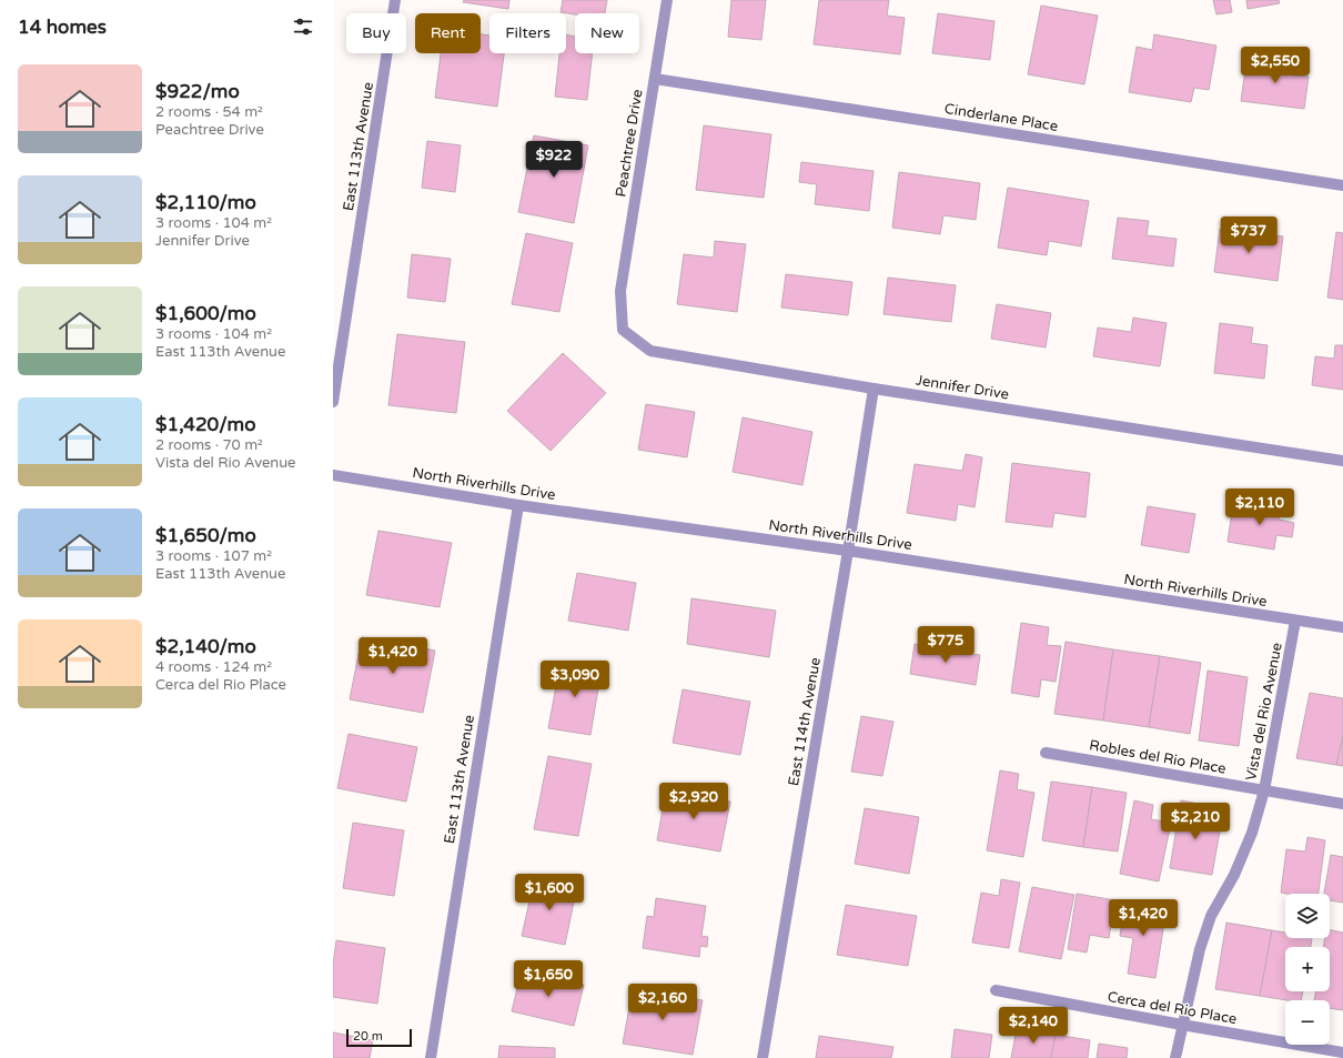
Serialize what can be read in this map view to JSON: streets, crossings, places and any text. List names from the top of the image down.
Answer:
{
  "streets": {
    "street": [
      "Cinderlane Place",
      "Peachtree Drive",
      "East 113th Avenue",
      "Jennifer Drive",
      "North Riverhills Drive",
      "Vista del Rio Avenue",
      "East 114th Avenue",
      "Robles del Rio Place",
      "Cerca del Rio Place"
    ]
  },
  "crossings": [
    ["Cinderlane Place", "Peachtree Drive"],
    ["Peachtree Drive", "Jennifer Drive"],
    ["East 113th Avenue", "North Riverhills Drive"],
    ["Jennifer Drive", "East 114th Avenue"],
    ["North Riverhills Drive", "Vista del Rio Avenue"],
    ["North Riverhills Drive", "East 114th Avenue"],
    ["Vista del Rio Avenue", "Robles del Rio Place"],
    ["Vista del Rio Avenue", "Cerca del Rio Place"]
  ],
  "scale_bar": "20 m",
  "page": {
    "heading": "14 homes",
    "chip": [
      "Buy",
      "Rent",
      "Filters",
      "New"
    ],
    "price": [
      "$2,550",
      "$922",
      "$737",
      "$2,110",
      "$775",
      "$1,420",
      "$3,090",
      "$2,920",
      "$2,210",
      "$1,600",
      "$1,420",
      "$1,650",
      "$2,160",
      "$2,140"
    ],
    "list": [
      {
        "name": "$922/mo",
        "note": "2 rooms · 54 m² · Peachtree Drive"
      },
      {
        "name": "$2,110/mo",
        "note": "3 rooms · 104 m² · Jennifer Drive"
      },
      {
        "name": "$1,600/mo",
        "note": "3 rooms · 104 m² · East 113th Avenue"
      },
      {
        "name": "$1,420/mo",
        "note": "2 rooms · 70 m² · Vista del Rio Avenue"
      },
      {
        "name": "$1,650/mo",
        "note": "3 rooms · 107 m² · East 113th Avenue"
      },
      {
        "name": "$2,140/mo",
        "note": "4 rooms · 124 m² · Cerca del Rio Place"
      }
    ],
    "map_buttons": ["+", "−"],
    "scale": "20 m"
  }
}
